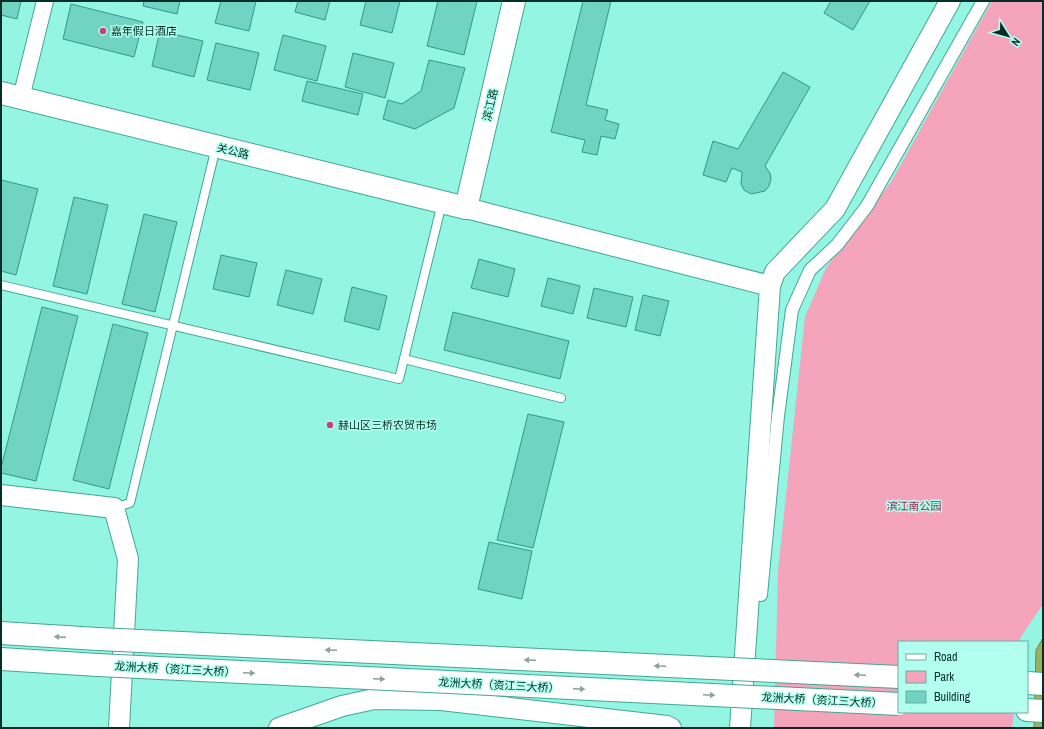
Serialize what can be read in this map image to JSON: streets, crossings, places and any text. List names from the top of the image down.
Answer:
{
  "streets": {
    "main road": ["滨江路", "关公路", "龙洲大桥（资江三大桥）"]
  },
  "crossings": [
    ["滨江路", "关公路"]
  ],
  "parks": ["滨江南公园"],
  "places": ["嘉年假日酒店", "赫山区三桥农贸市场"],
  "legend": ["Road", "Park", "Building"],
  "north": "bottom right"
}
